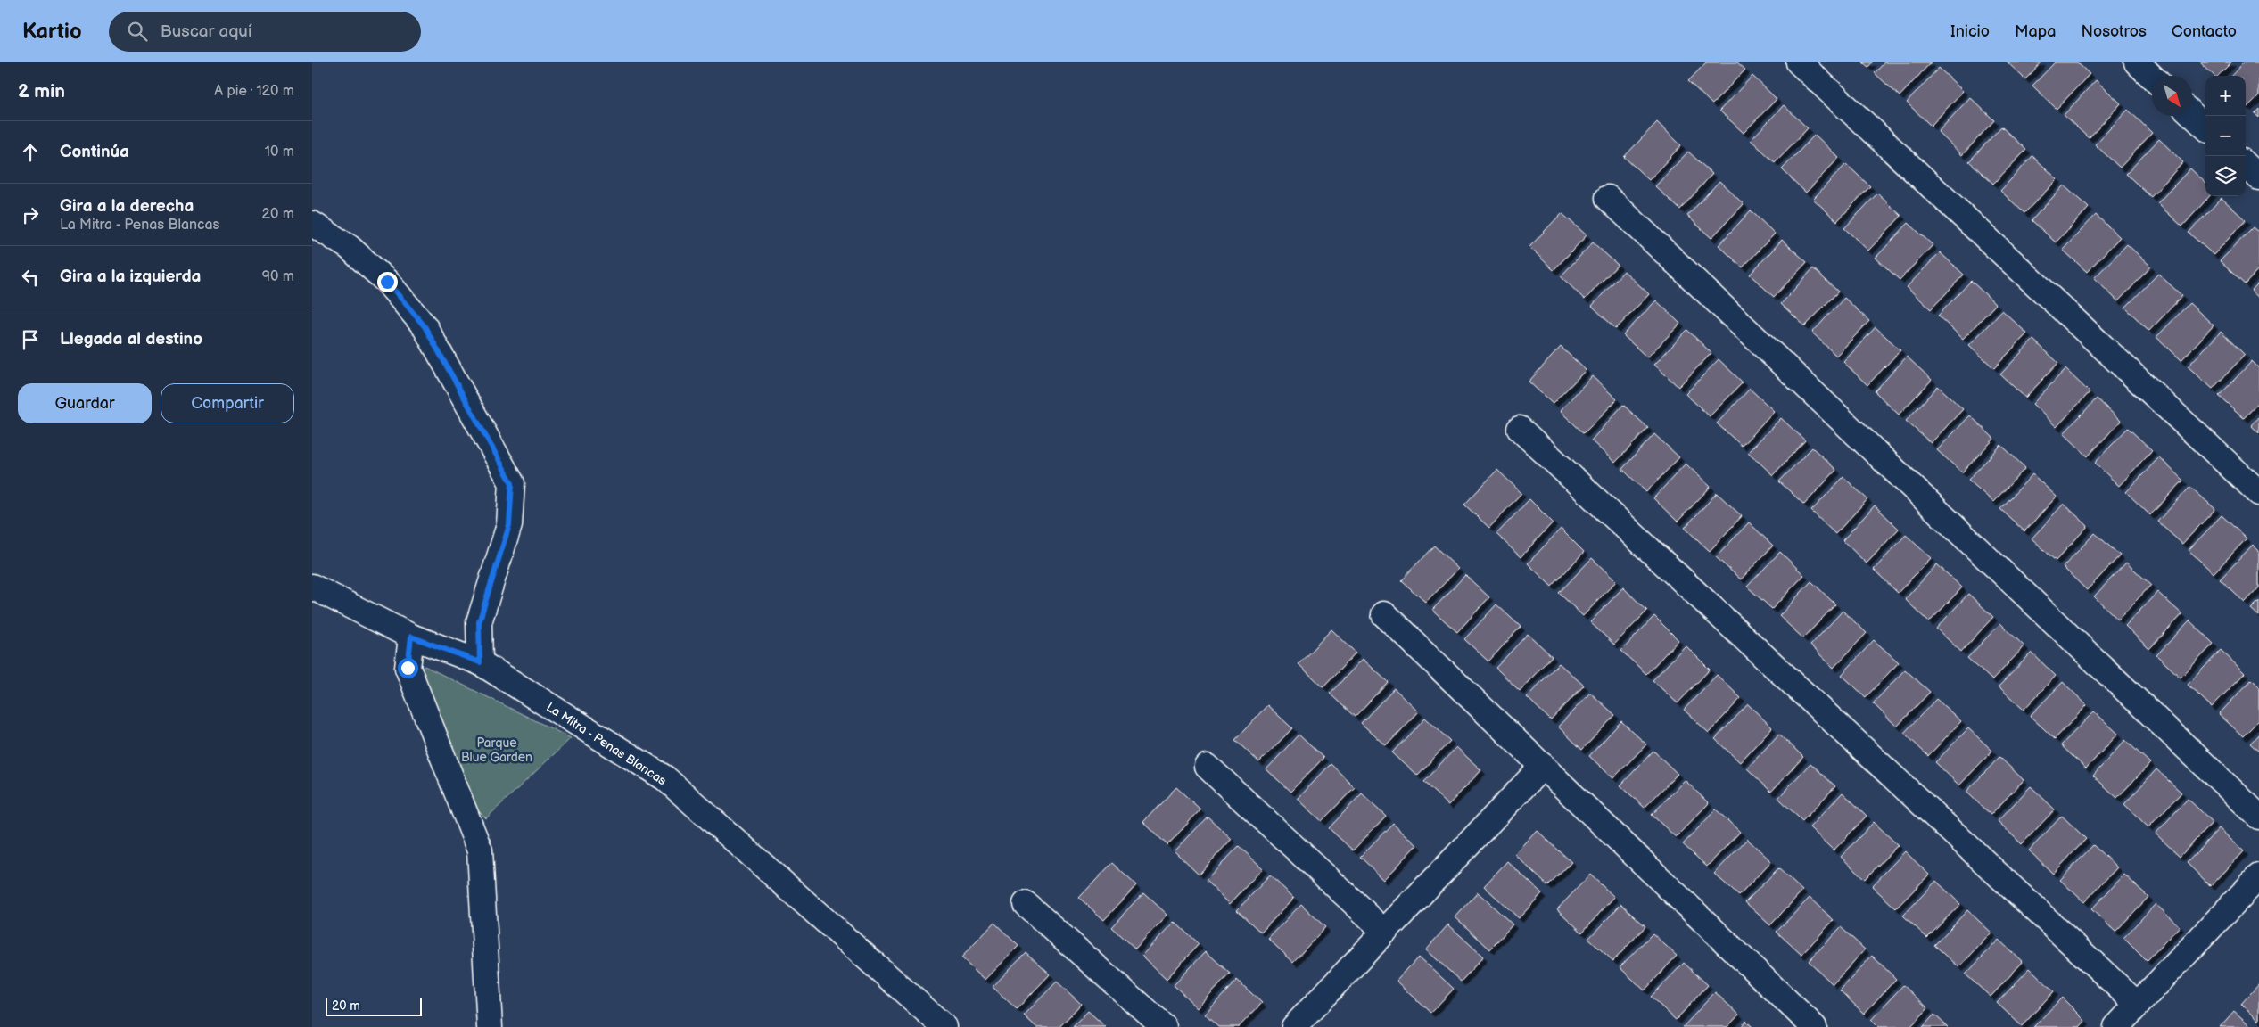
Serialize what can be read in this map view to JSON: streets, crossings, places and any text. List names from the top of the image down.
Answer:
{
  "streets": {
    "street": ["La Mitra - Penas Blancas"]
  },
  "parks": ["Parque Blue Garden"],
  "scale_bar": "20 m",
  "north": "bottom right",
  "page": {
    "header": "Kartio",
    "search": "Buscar aquí",
    "nav": [
      "Inicio",
      "Mapa",
      "Nosotros",
      "Contacto"
    ],
    "heading": ["2 min", "A pie · 120 m"],
    "map_buttons": ["+", "−"],
    "list": [
      ["Continúa", "10 m"],
      ["Gira a la derecha", "La Mitra - Penas Blancas", "20 m"],
      ["Gira a la izquierda", "90 m"],
      "Llegada al destino"
    ],
    "buttons": ["Guardar", "Compartir"],
    "scale": "20 m"
  }
}
